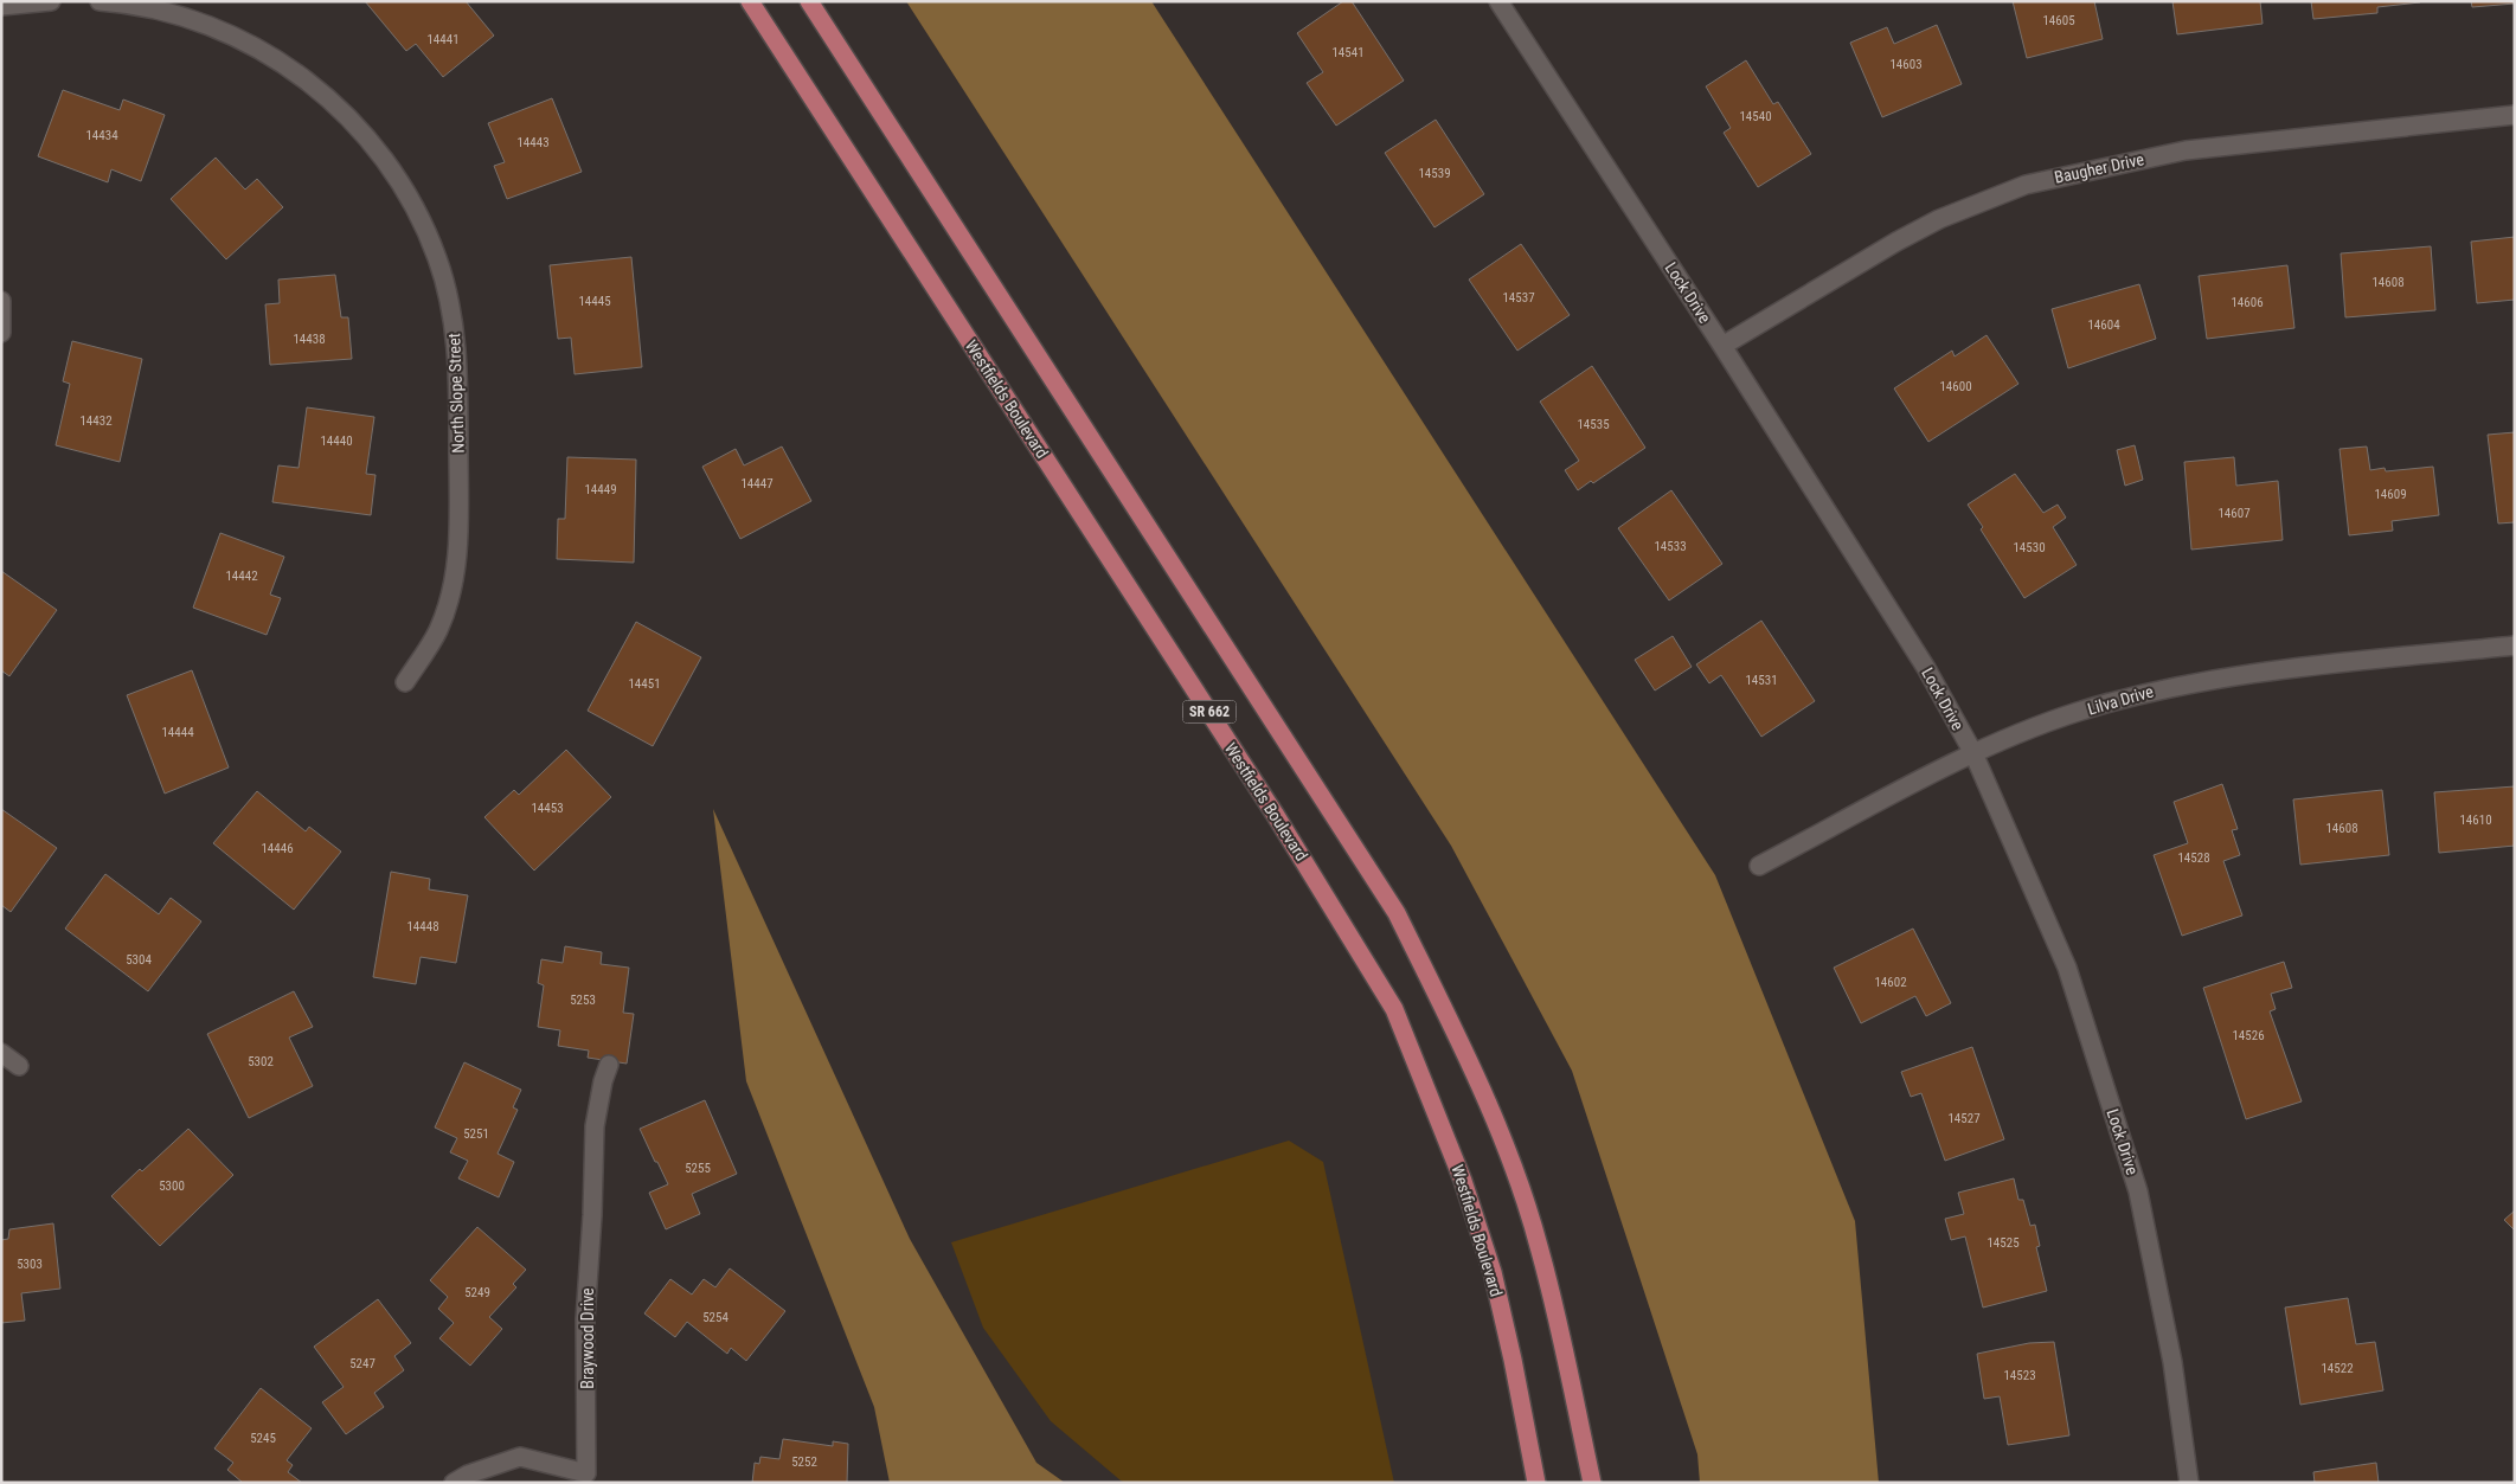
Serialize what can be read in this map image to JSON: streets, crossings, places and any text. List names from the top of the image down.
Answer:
{
  "streets": {
    "main road": ["Westfields Boulevard", "SR 662"],
    "street": [
      "Baugher Drive",
      "Lock Drive",
      "North Slope Street",
      "Lilva Drive",
      "Braywood Drive"
    ]
  },
  "crossings": [
    ["Baugher Drive", "Lock Drive"],
    ["Lock Drive", "Lilva Drive"]
  ],
  "house_numbers": [
    "14605",
    "14441",
    "14541",
    "14603",
    "14540",
    "14434",
    "14443",
    "14539",
    "14608",
    "14537",
    "14445",
    "14606",
    "14604",
    "14438",
    "14600",
    "14432",
    "14535",
    "14440",
    "14447",
    "14449",
    "14609",
    "14607",
    "14533",
    "14530",
    "14442",
    "14531",
    "14451",
    "14444",
    "14453",
    "14610",
    "14608",
    "14446",
    "14528",
    "14448",
    "5304",
    "14602",
    "5253",
    "14526",
    "5302",
    "14527",
    "5251",
    "5255",
    "5300",
    "14525",
    "5303",
    "5249",
    "5254",
    "5247",
    "14522",
    "14523",
    "5245",
    "5252"
  ]
}
